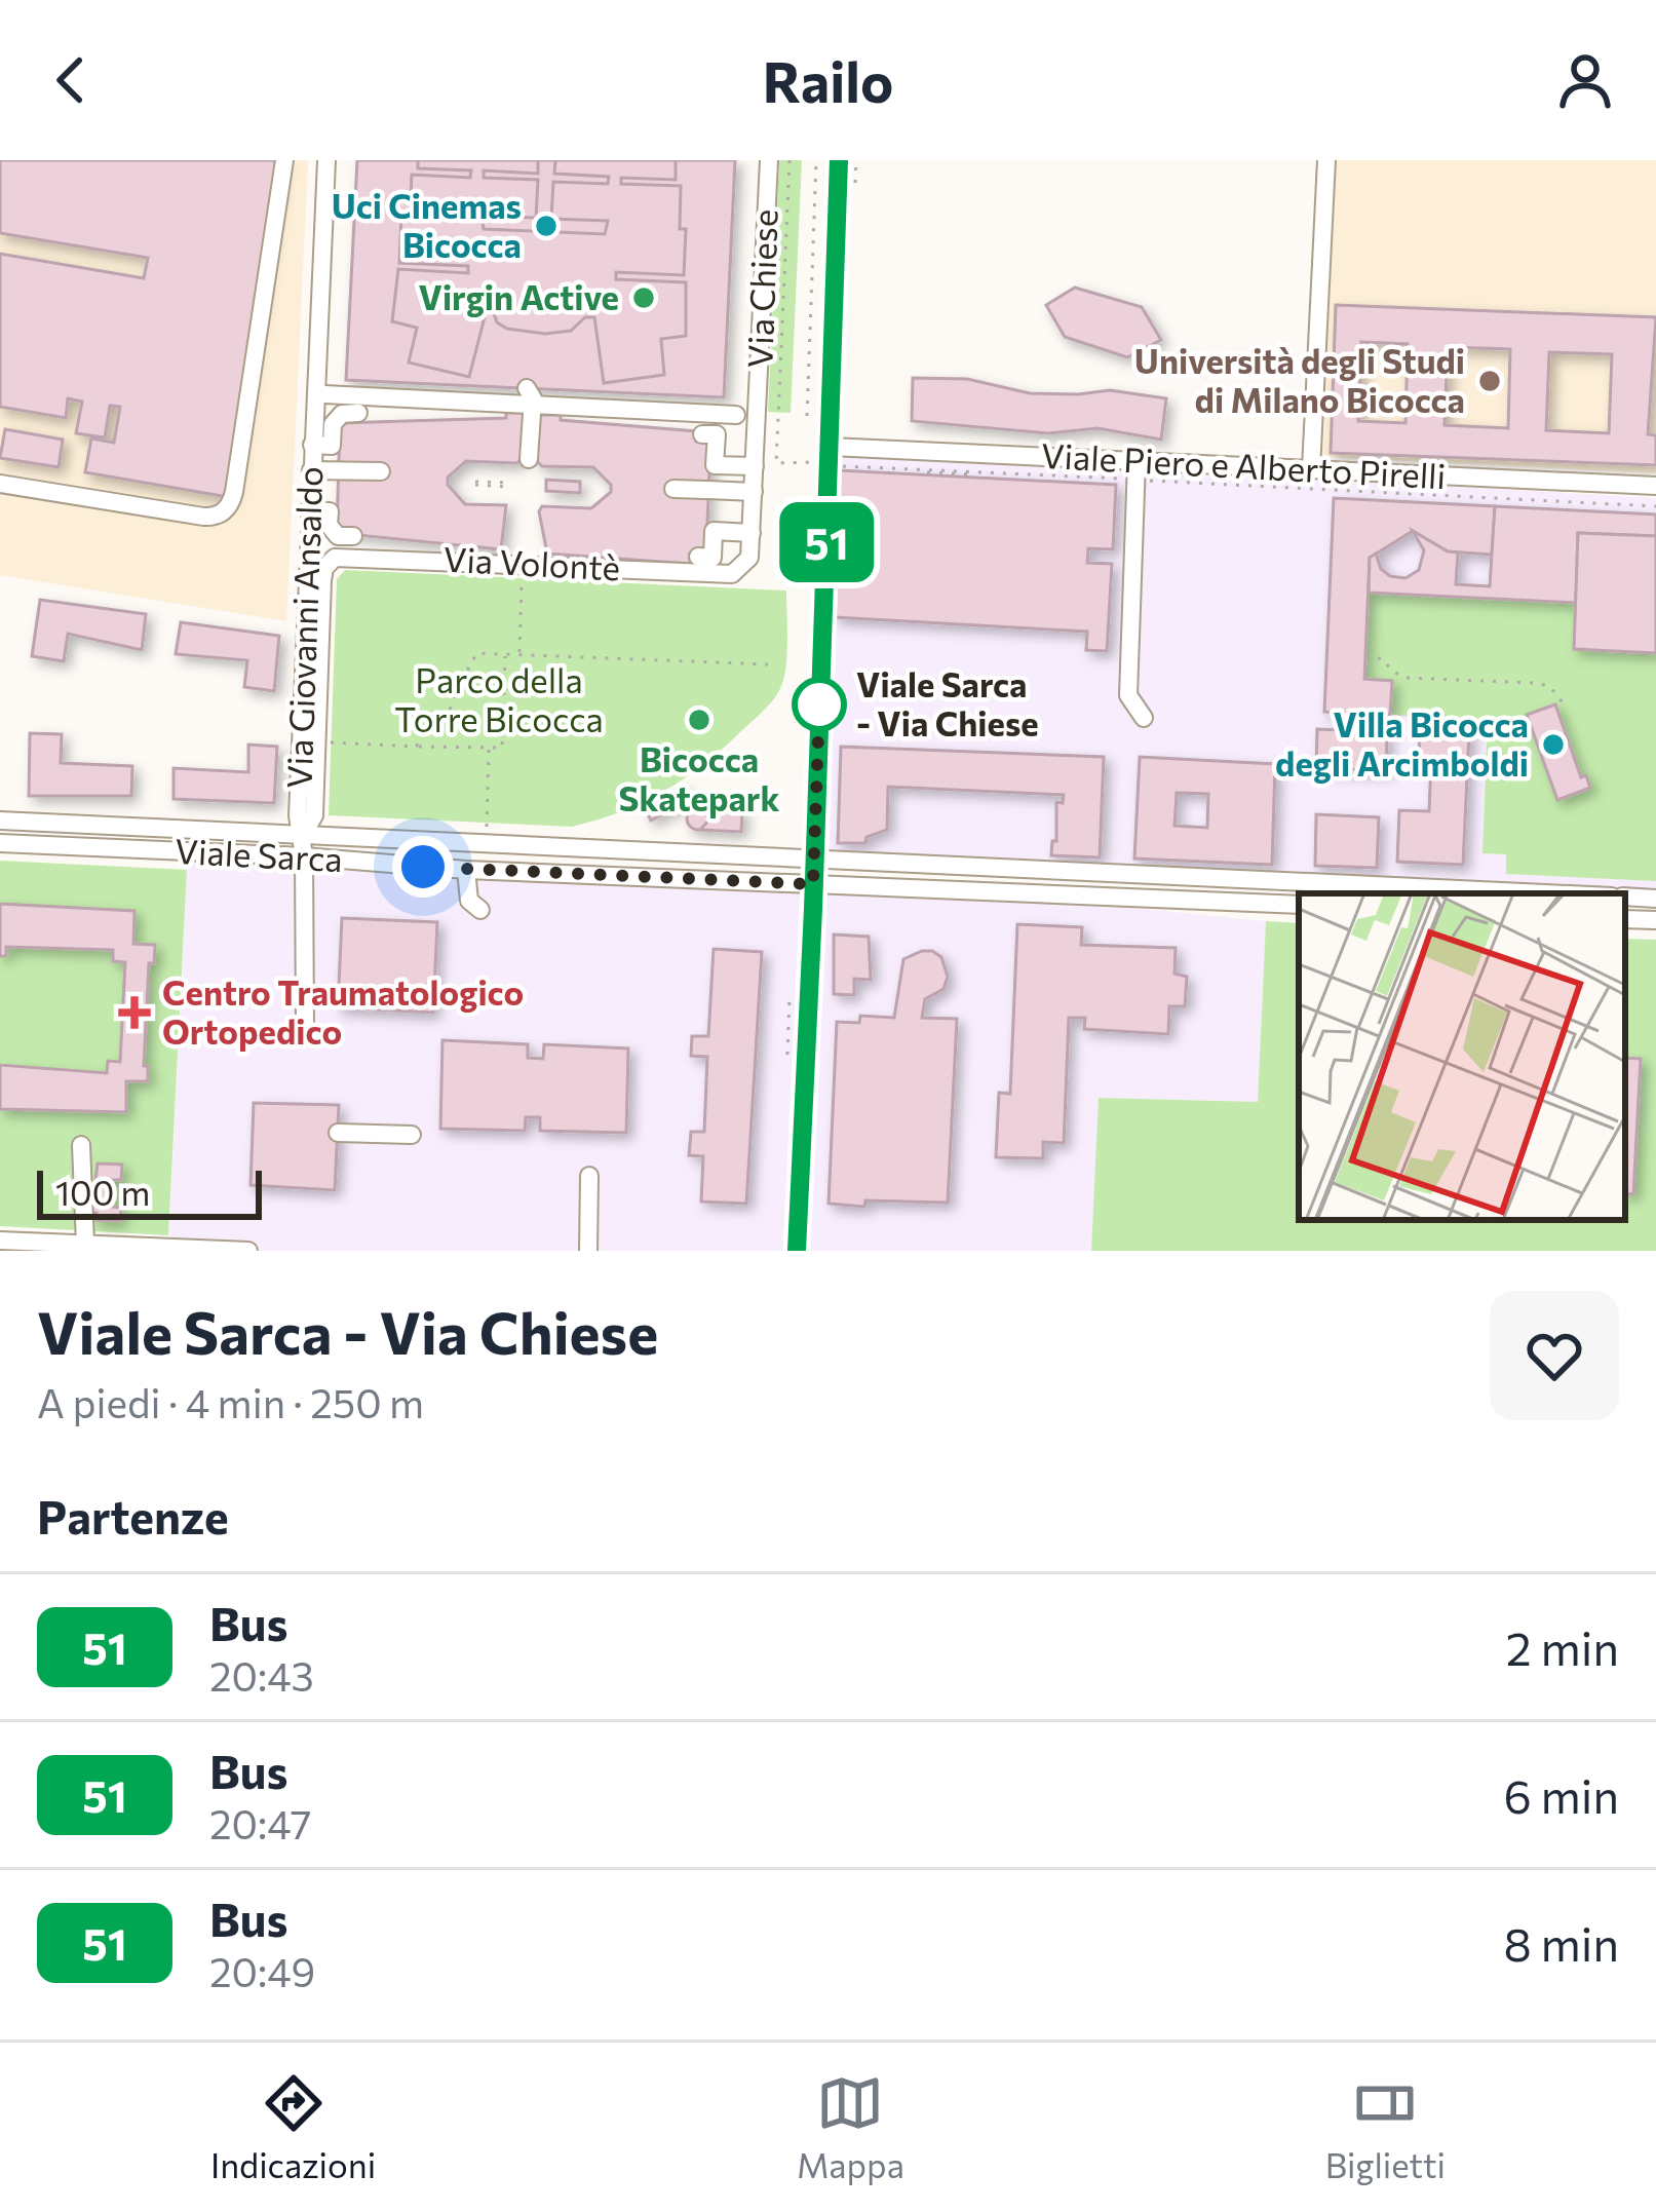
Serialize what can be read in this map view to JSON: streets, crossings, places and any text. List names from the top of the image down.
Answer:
{
  "streets": {
    "street": [
      "Via Chiese",
      "Viale Piero e Alberto Pirelli",
      "Via Volontè",
      "Via Giovanni Ansaldo",
      "Viale Sarca"
    ]
  },
  "crossings": [
    ["Via Chiese", "Viale Piero e Alberto Pirelli"],
    ["Via Chiese", "Via Volontè"],
    ["Via Chiese", "Viale Sarca"],
    ["Via Volontè", "Via Giovanni Ansaldo"],
    ["Via Giovanni Ansaldo", "Viale Sarca"]
  ],
  "parks": ["Parco della Torre Bicocca"],
  "places": {
    "other": [
      "Uci Cinemas Bicocca",
      "Virgin Active",
      "Università degli Studi di Milano Bicocca",
      "Viale Sarca - Via Chiese",
      "Bicocca Skatepark",
      "Villa Bicocca degli Arcimboldi"
    ],
    "health": ["Centro Traumatologico Ortopedico"]
  },
  "lines": ["bus line 51"],
  "scale_bar": "100 m",
  "page": {
    "header": "Railo",
    "on_map": "51",
    "scale": "100 m",
    "heading": [
      ["Viale Sarca - Via Chiese", "A piedi · 4 min · 250 m"],
      "Partenze"
    ],
    "list": [
      {
        "mark": "51",
        "name": "Bus",
        "note": "20:43",
        "value": "2 min"
      },
      {
        "mark": "51",
        "name": "Bus",
        "note": "20:47",
        "value": "6 min"
      },
      {
        "mark": "51",
        "name": "Bus",
        "note": "20:49",
        "value": "8 min"
      }
    ],
    "tabs": ["Indicazioni", "Mappa", "Biglietti"]
  }
}
